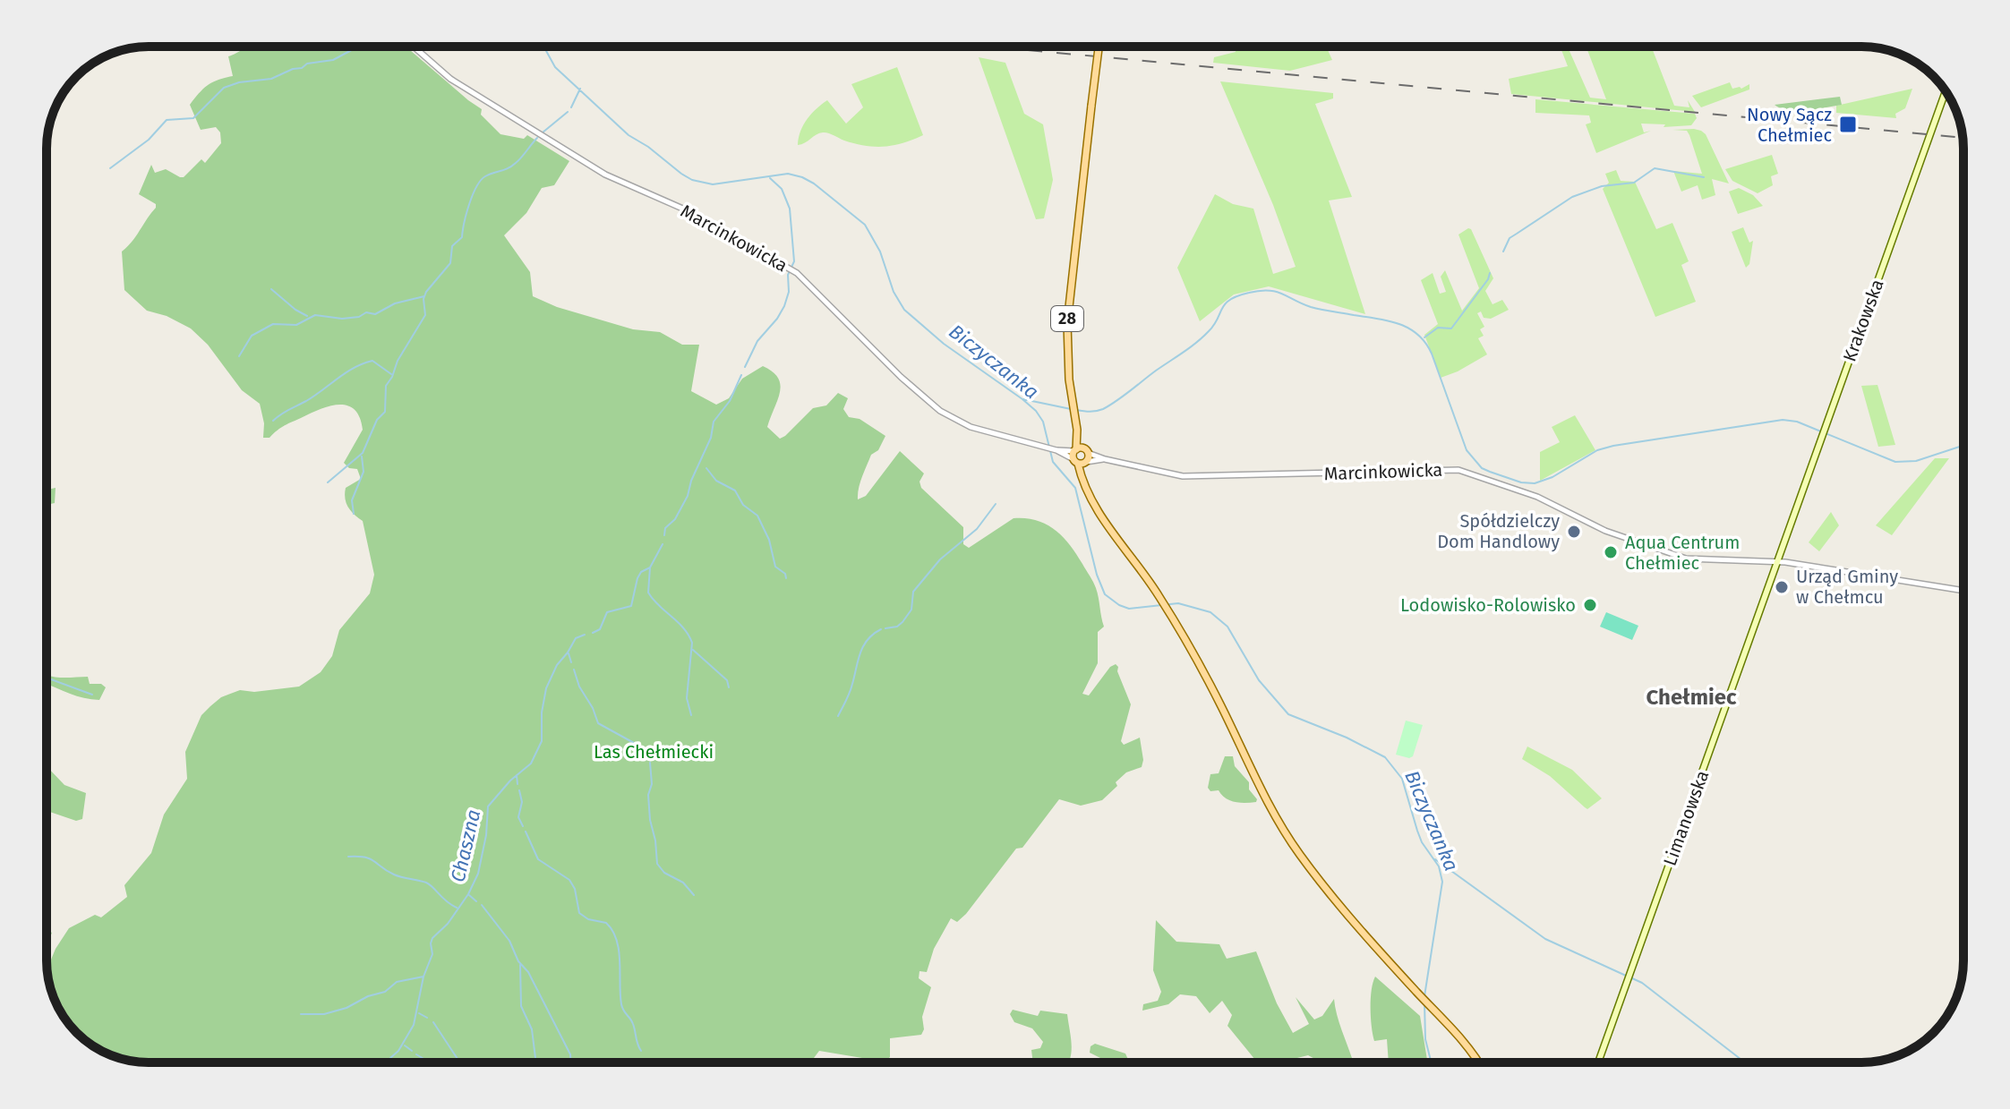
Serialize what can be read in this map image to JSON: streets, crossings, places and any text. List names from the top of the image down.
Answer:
{
  "streets": {
    "main road": ["28", "Krakowska", "Limanowska"],
    "street": ["Marcinkowicka"]
  },
  "crossings": [
    ["Marcinkowicka", "28"],
    ["Marcinkowicka", "Krakowska"],
    ["Marcinkowicka", "Limanowska"],
    ["Krakowska", "Limanowska"]
  ],
  "districts": ["Chełmiec"],
  "water": ["Biczyczanka", "Chaszna"],
  "parks": ["Las Chełmiecki"],
  "places": {
    "transit": ["Nowy Sącz Chełmiec"],
    "other": [
      "Spółdzielczy Dom Handlowy",
      "Aqua Centrum Chełmiec",
      "Urząd Gminy w Chełmcu",
      "Lodowisko-Rolowisko"
    ]
  }
}
